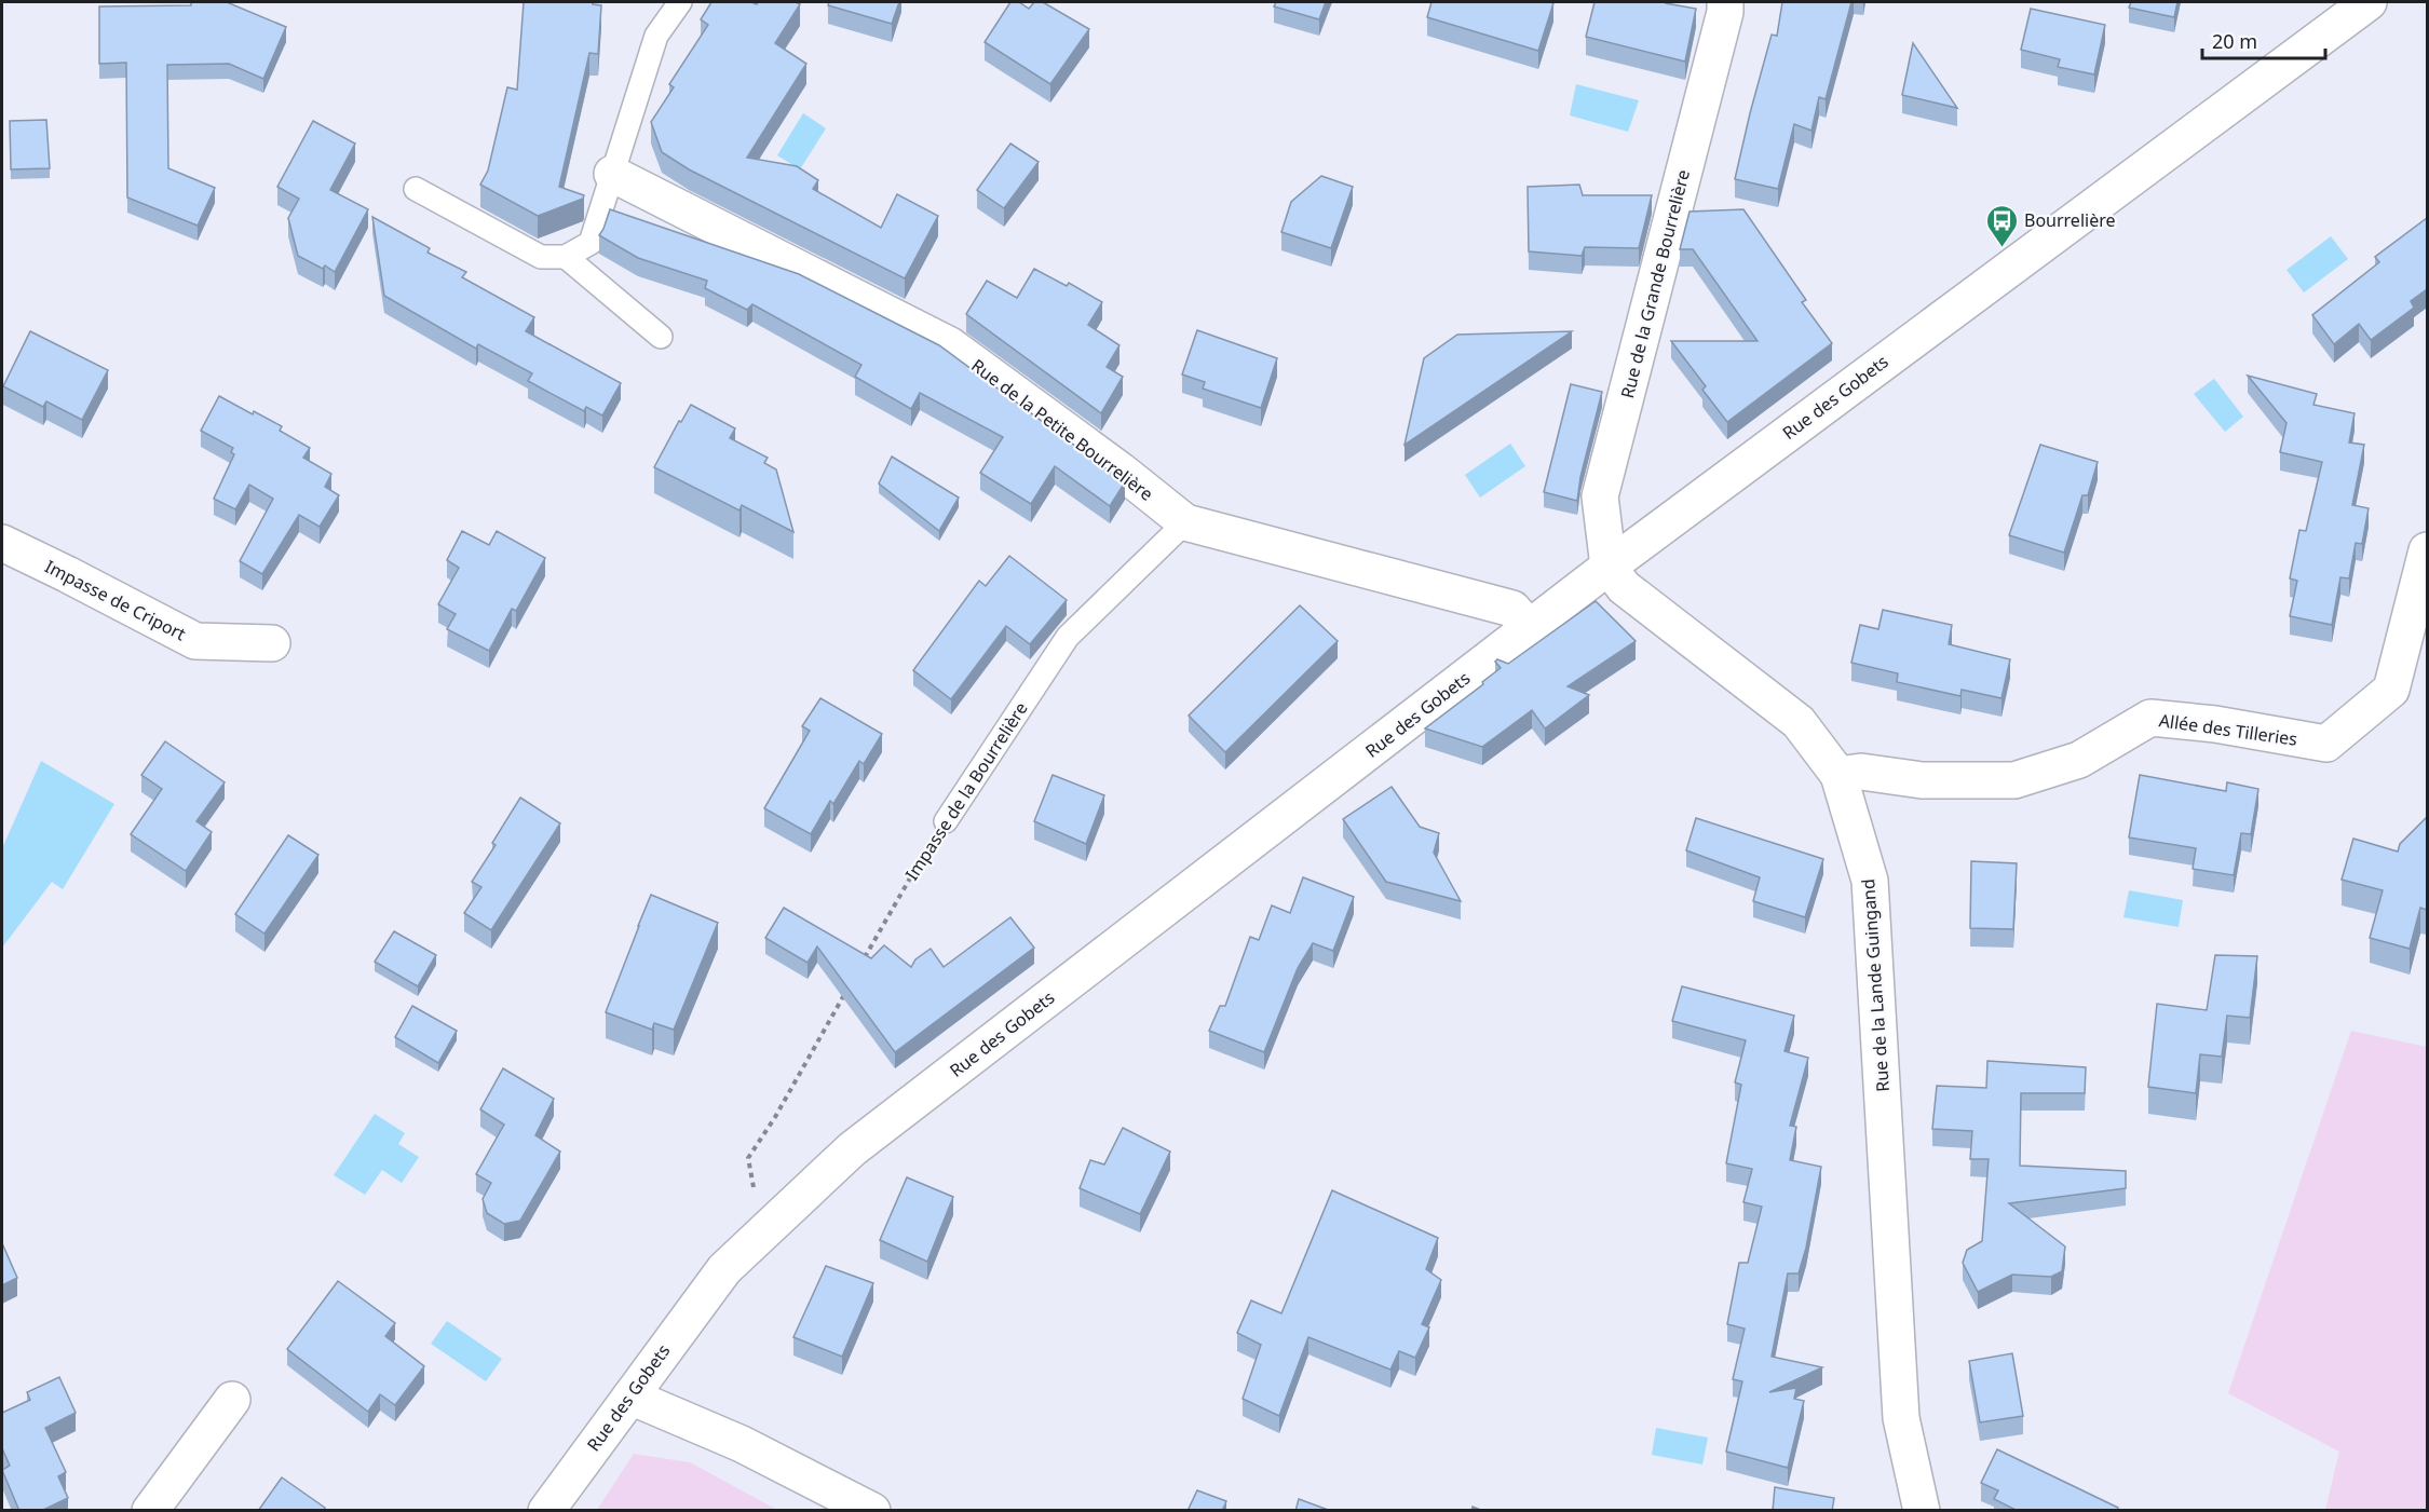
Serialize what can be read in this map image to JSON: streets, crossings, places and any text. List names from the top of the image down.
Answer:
{
  "streets": {
    "street": [
      "Rue de la Grande Bourrelière",
      "Rue des Gobets",
      "Rue de la Petite Bourrelière",
      "Impasse de Criport",
      "Allée des Tilleries",
      "Rue de la Lande Guingand"
    ],
    "lane": ["Impasse de la Bourrelière"]
  },
  "crossings": [
    ["Rue de la Grande Bourrelière", "Rue des Gobets"],
    ["Rue de la Grande Bourrelière", "Rue de la Lande Guingand"],
    ["Rue des Gobets", "Rue de la Petite Bourrelière"],
    ["Rue des Gobets", "Rue de la Lande Guingand"],
    ["Rue de la Petite Bourrelière", "Impasse de la Bourrelière"],
    ["Allée des Tilleries", "Rue de la Lande Guingand"]
  ],
  "places": {
    "bus stop": ["Bourrelière"]
  },
  "scale_bar": "20 m"
}
